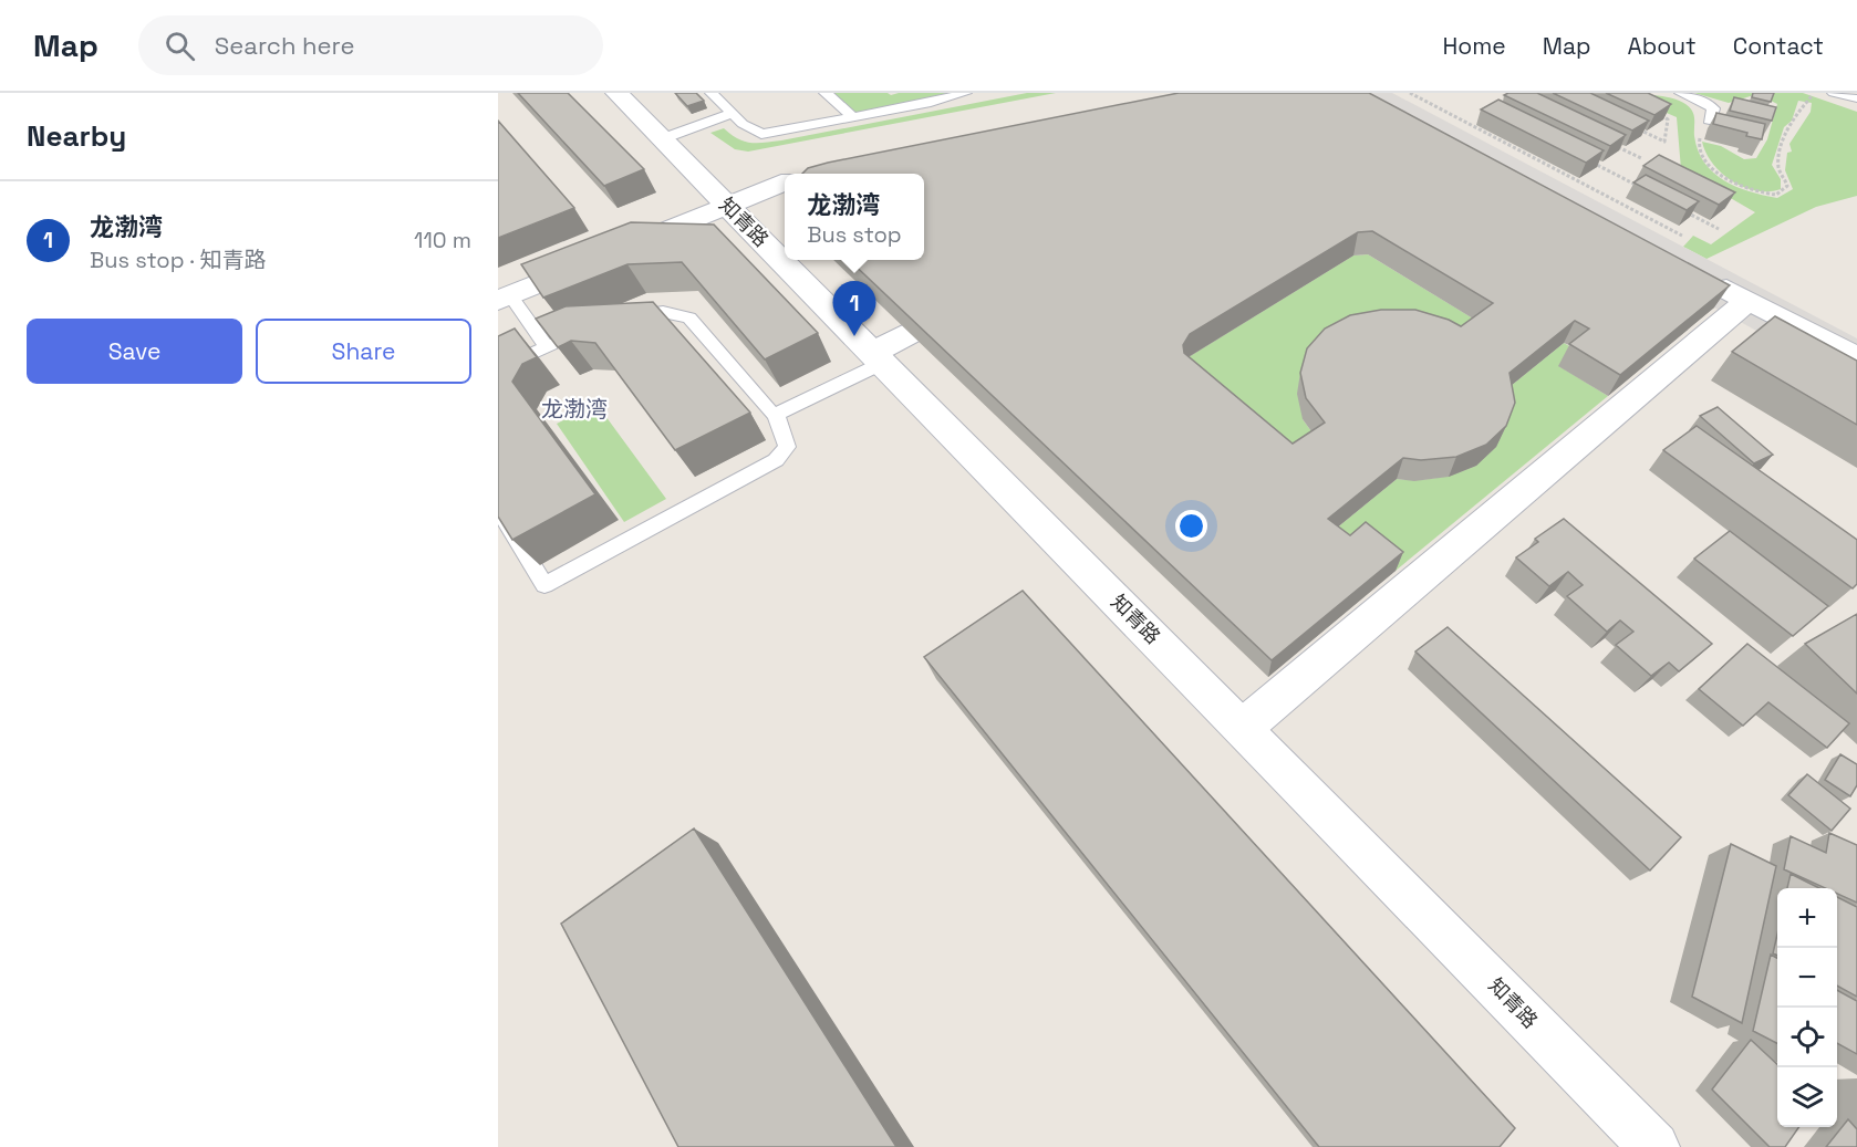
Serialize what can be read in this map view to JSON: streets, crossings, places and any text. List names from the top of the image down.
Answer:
{
  "streets": {
    "main road": ["知青路"]
  },
  "districts": ["龙渤湾"],
  "page": {
    "header": "Map",
    "search": "Search here",
    "nav": [
      "Home",
      "Map",
      "About",
      "Contact"
    ],
    "heading": "Nearby",
    "popup": ["龙渤湾", "Bus stop"],
    "list": [
      {
        "mark": "1",
        "name": "龙渤湾",
        "note": "Bus stop · 知青路",
        "value": "110 m"
      }
    ],
    "pins": "1",
    "buttons": ["Save", "Share"],
    "map_buttons": ["+", "−"]
  }
}
